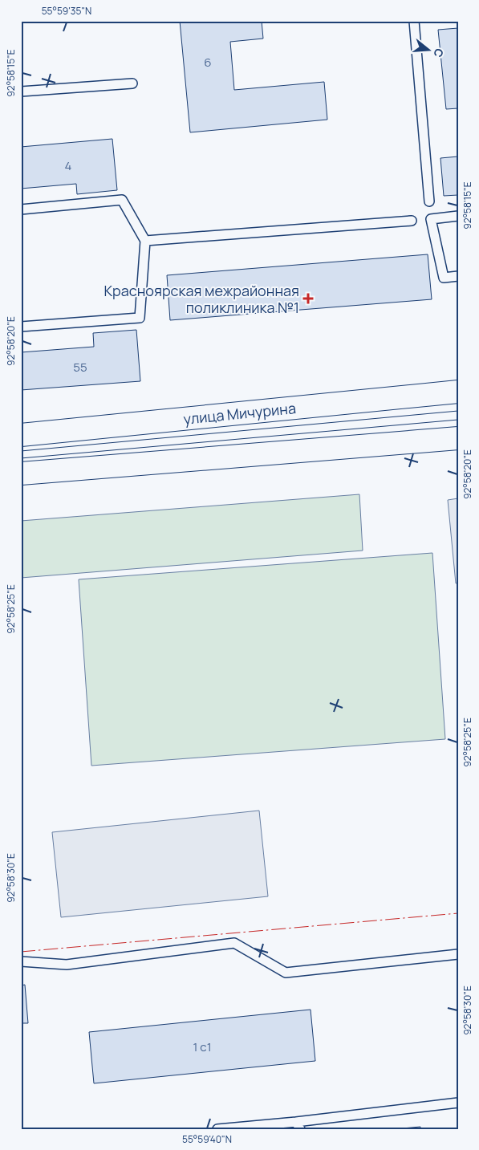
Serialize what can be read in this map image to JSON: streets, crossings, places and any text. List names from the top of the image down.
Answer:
{
  "streets": {
    "main road": ["улица Мичурина"]
  },
  "places": {
    "health": ["Красноярская межрайонная поликлиника №1"]
  },
  "house_numbers": [
    "6",
    "4",
    "55",
    "1 с1"
  ],
  "north": "right",
  "coordinates": [
    "55°59'35\"N",
    "92°58'15\"E",
    "92°58'20\"E",
    "92°58'25\"E",
    "92°58'30\"E",
    "55°59'40\"N"
  ]
}
